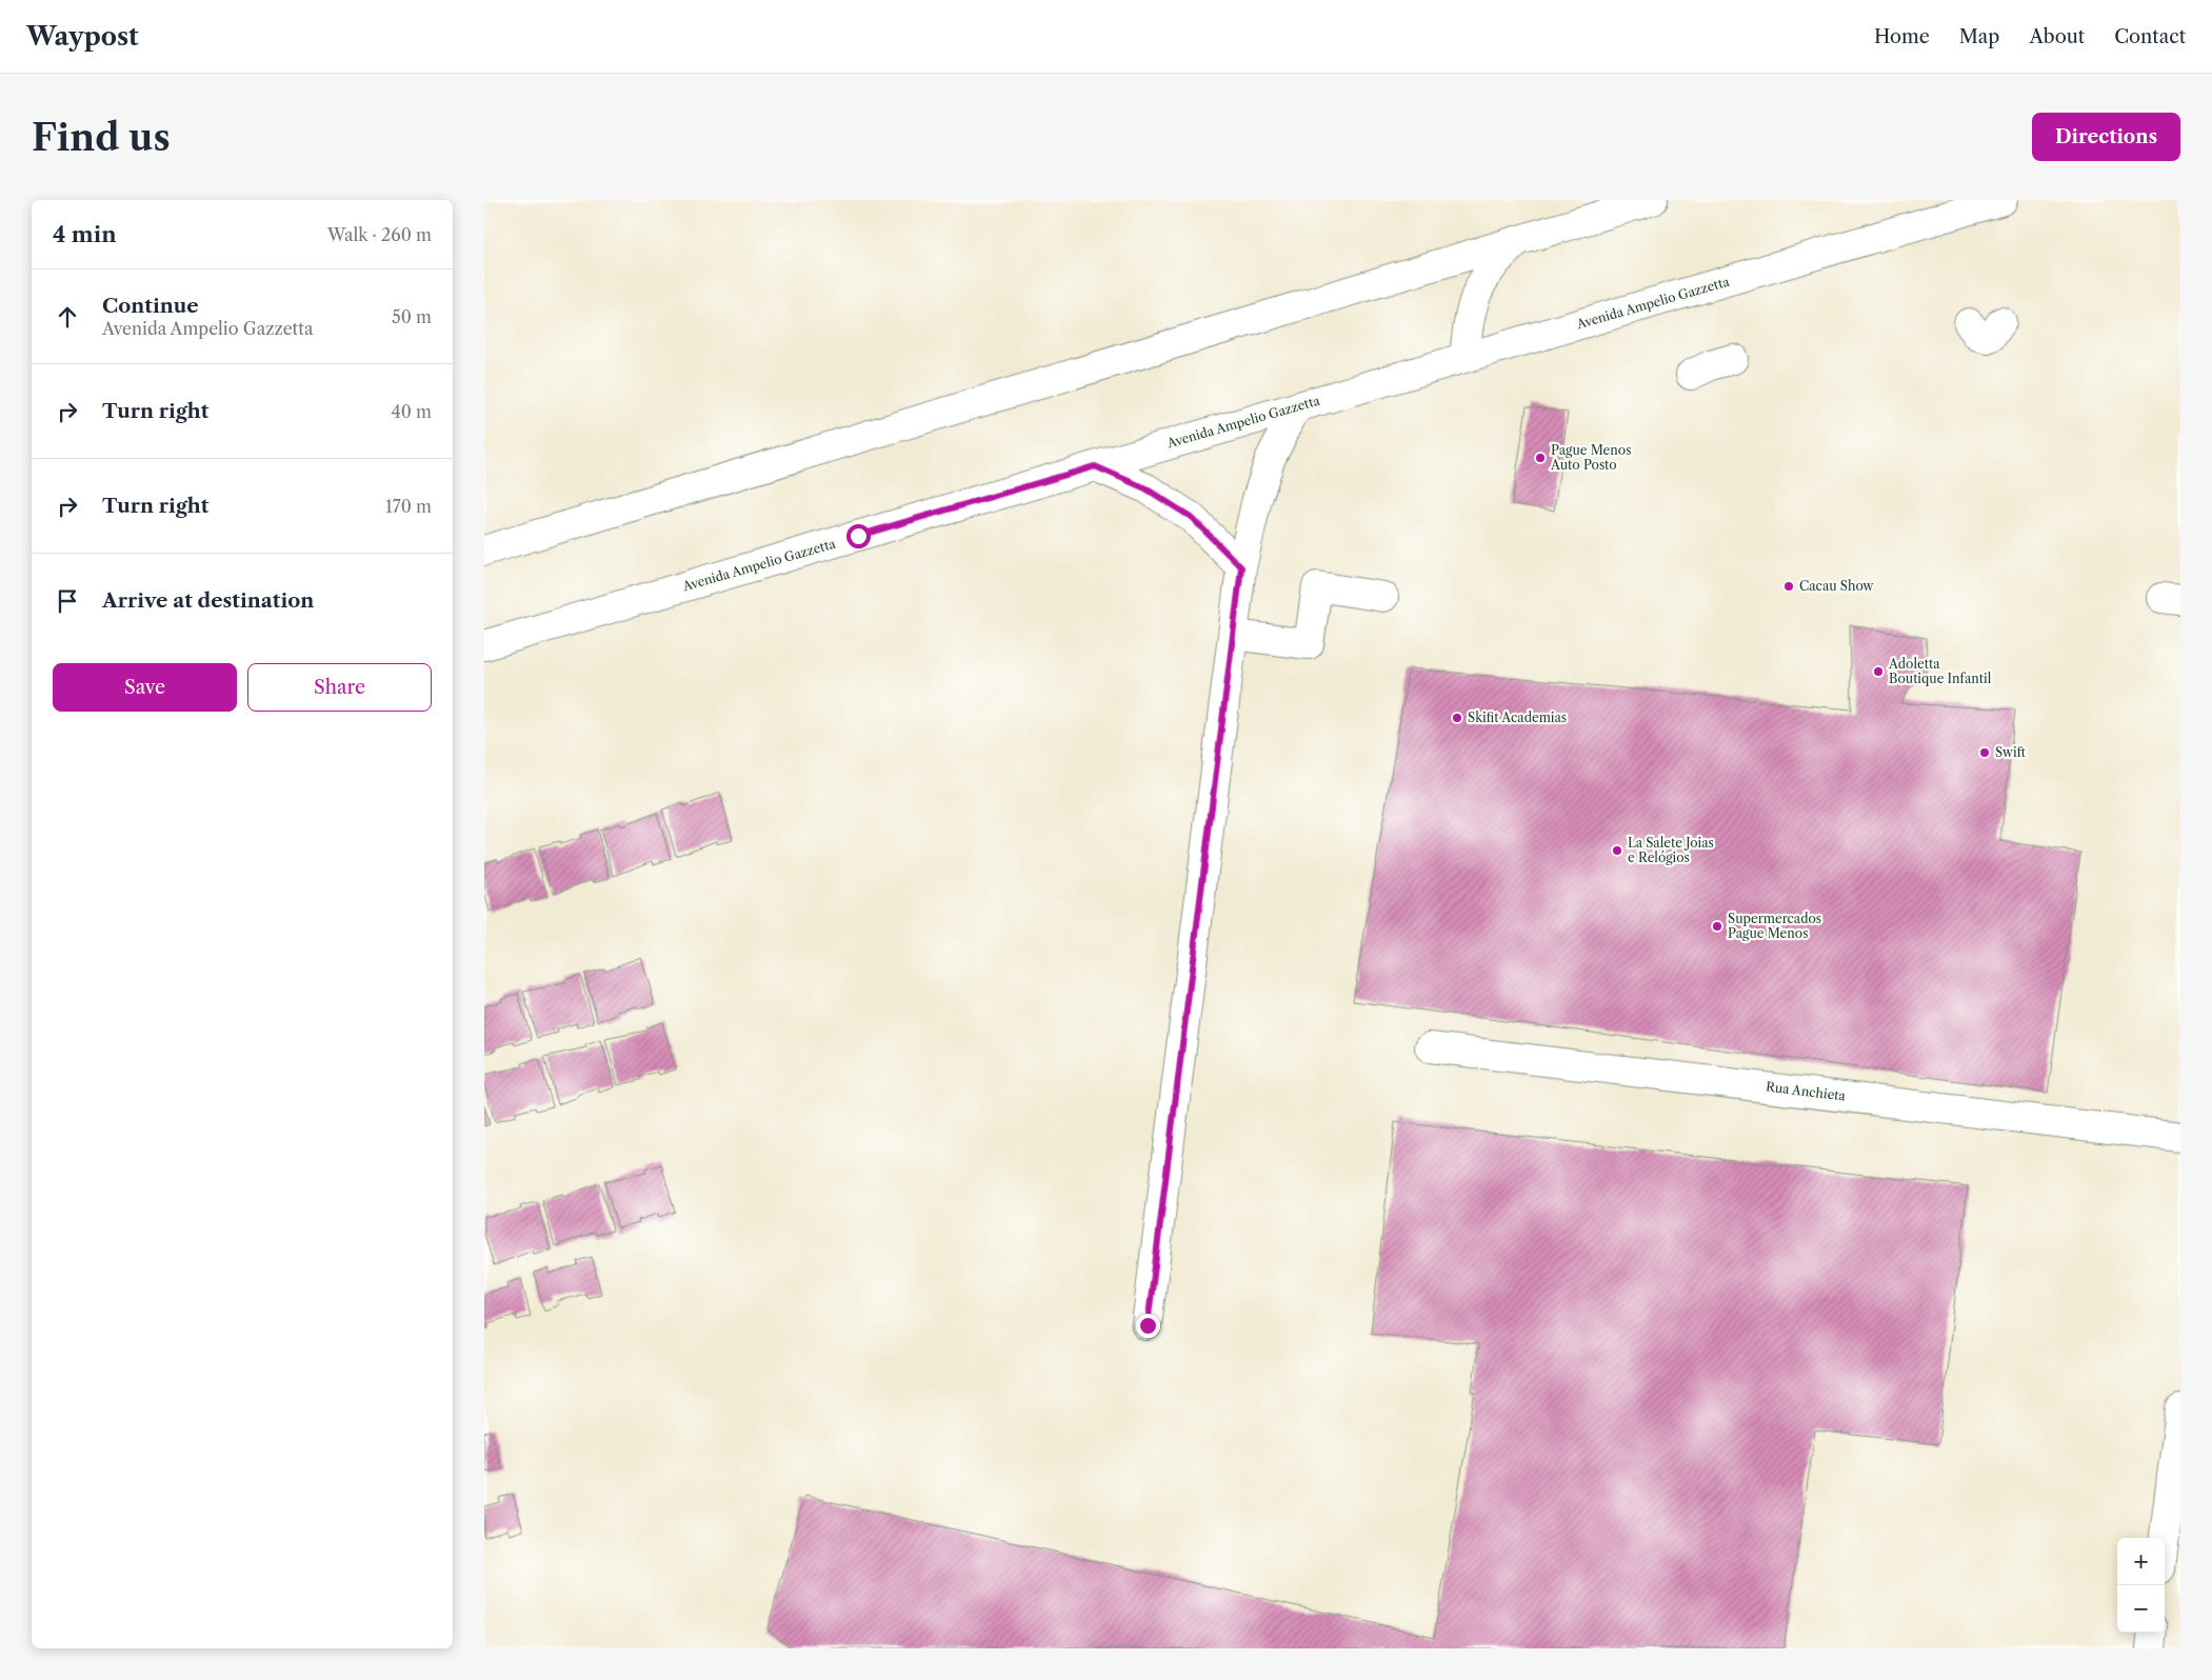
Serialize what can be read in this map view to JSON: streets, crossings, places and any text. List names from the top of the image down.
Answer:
{
  "streets": {
    "main road": ["Avenida Ampelio Gazzetta", "Rua Anchieta"]
  },
  "places": [
    "Pague Menos Auto Posto",
    "Cacau Show",
    "Adoletta Boutique Infantil",
    "Skifit Academias",
    "Swift",
    "La Salete Joias e Relógios",
    "Supermercados Pague Menos"
  ],
  "page": {
    "header": "Waypost",
    "nav": [
      "Home",
      "Map",
      "About",
      "Contact"
    ],
    "buttons": [
      "Directions",
      ["Save", "Share"]
    ],
    "title": "Find us",
    "heading": ["4 min", "Walk · 260 m"],
    "list": [
      ["Continue", "Avenida Ampelio Gazzetta", "50 m"],
      ["Turn right", "40 m"],
      ["Turn right", "170 m"],
      "Arrive at destination"
    ],
    "map_buttons": ["+", "−"]
  }
}
